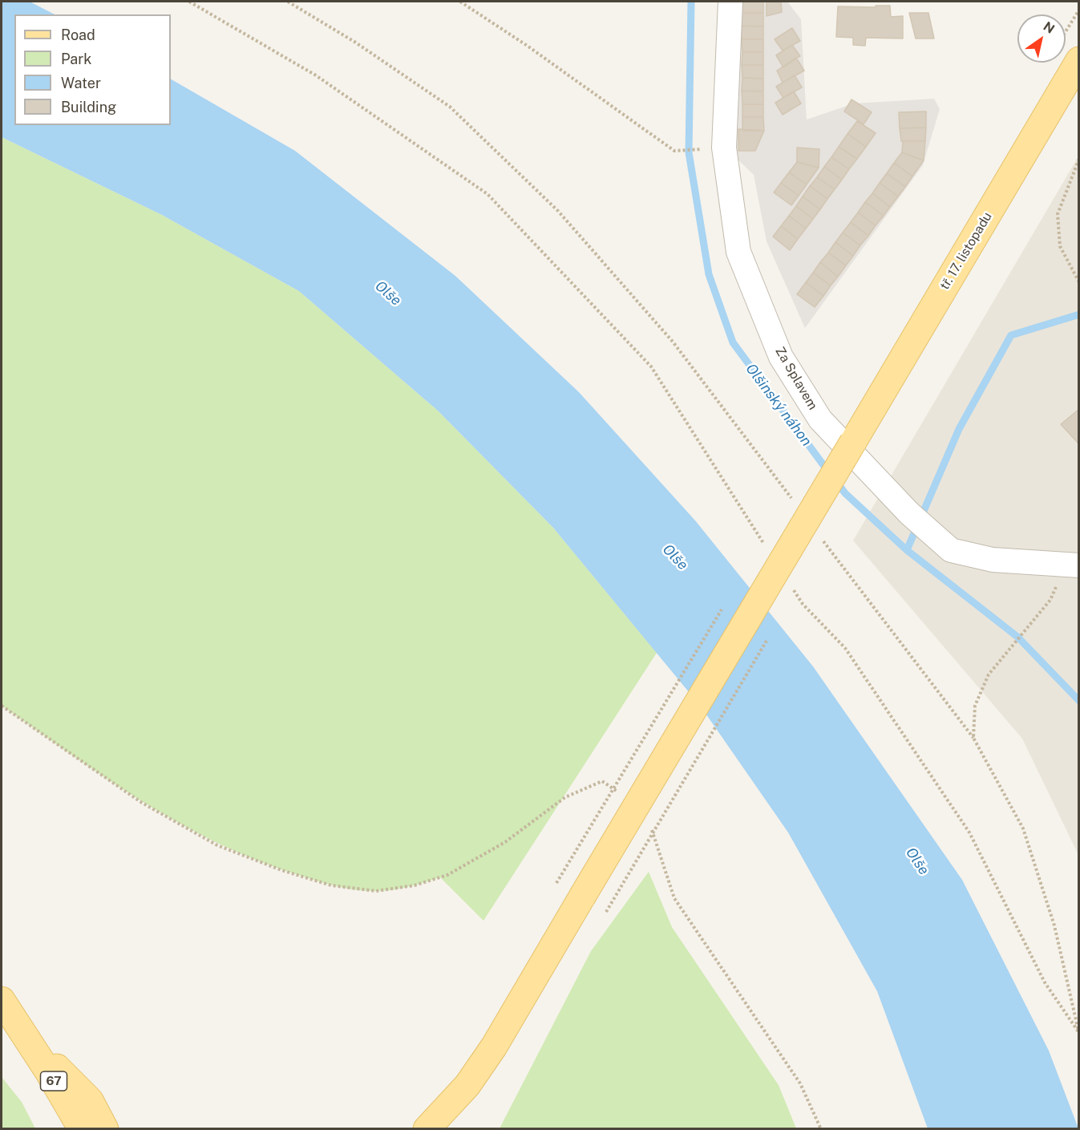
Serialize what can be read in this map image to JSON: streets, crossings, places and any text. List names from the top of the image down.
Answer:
{
  "streets": {
    "main road": ["tř. 17. listopadu", "67"],
    "street": ["Za Splavem"]
  },
  "water": ["Olše", "Olšinský náhon"],
  "legend": [
    "Road",
    "Park",
    "Water",
    "Building"
  ],
  "north": "top right"
}
